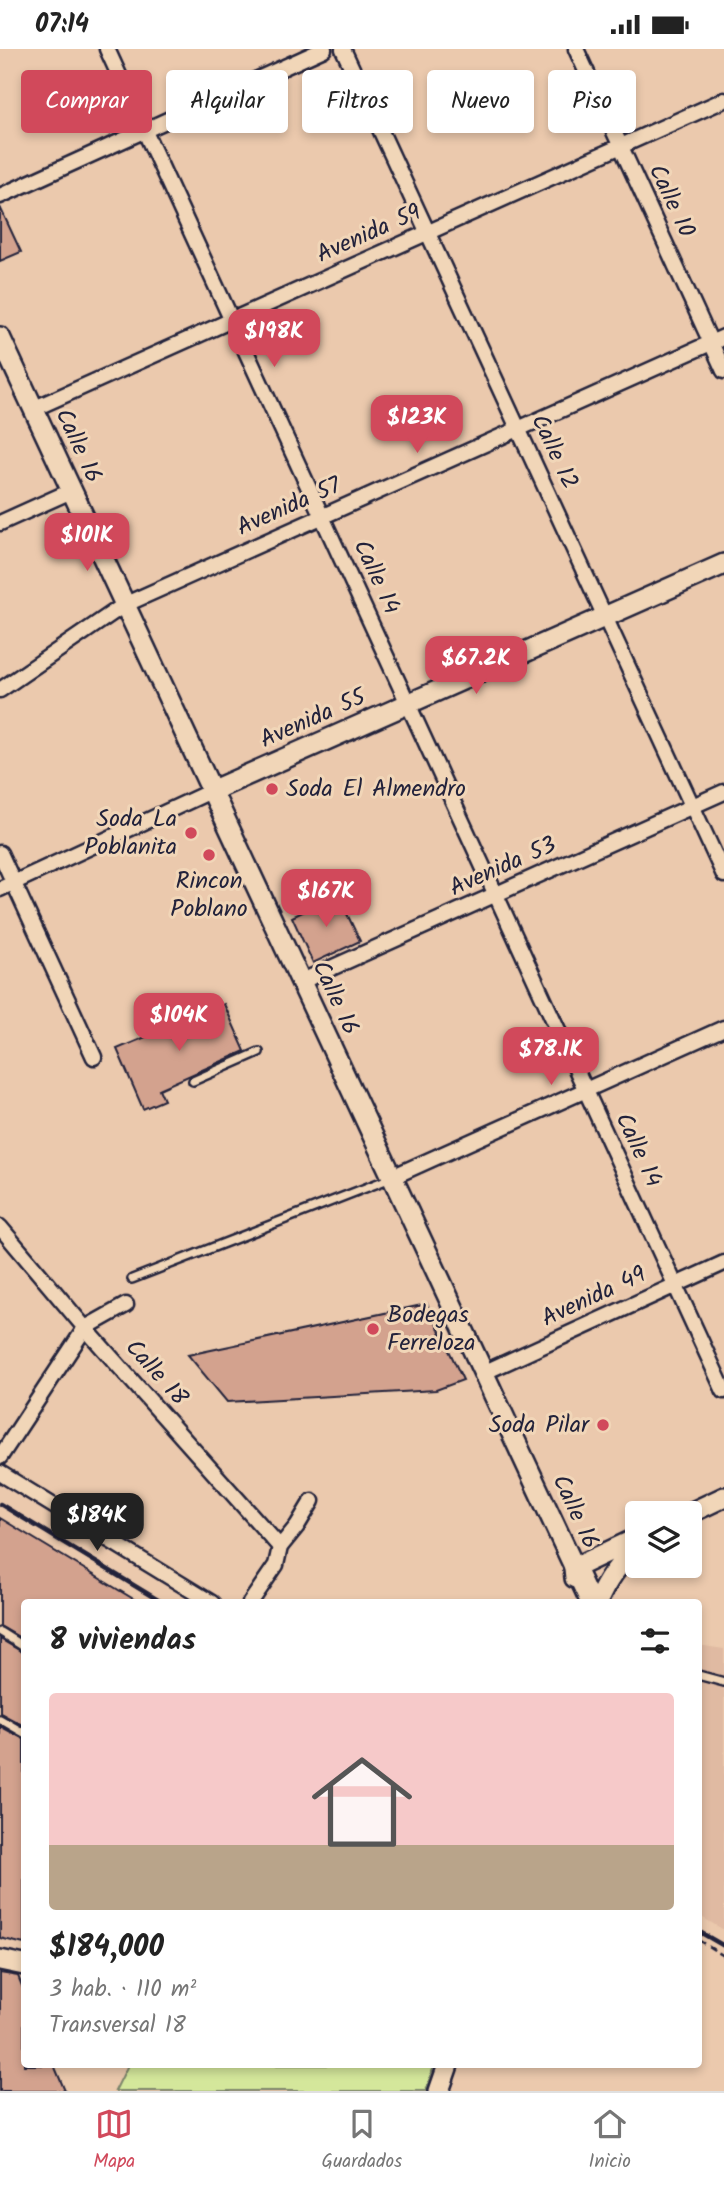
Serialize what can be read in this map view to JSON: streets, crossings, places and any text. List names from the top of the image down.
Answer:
{
  "streets": {
    "street": [
      "Calle 10",
      "Avenida 59",
      "Calle 16",
      "Calle 12",
      "Avenida 57",
      "Calle 14",
      "Avenida 55",
      "Avenida 53",
      "Avenida 49",
      "Calle 18"
    ]
  },
  "crossings": [
    ["Calle 10", "Avenida 59"],
    ["Calle 10", "Avenida 57"],
    ["Avenida 59", "Calle 16"],
    ["Avenida 59", "Calle 12"],
    ["Avenida 59", "Calle 14"],
    ["Calle 16", "Avenida 57"],
    ["Calle 16", "Avenida 55"],
    ["Calle 16", "Avenida 53"],
    ["Calle 16", "Avenida 49"],
    ["Calle 12", "Avenida 57"],
    ["Calle 12", "Avenida 55"],
    ["Calle 12", "Avenida 53"],
    ["Avenida 57", "Calle 14"],
    ["Calle 14", "Avenida 55"],
    ["Calle 14", "Avenida 53"],
    ["Calle 14", "Avenida 49"]
  ],
  "places": [
    "Soda El Almendro",
    "Soda La Poblanita",
    "Rincon Poblano",
    "Bodegas Ferreloza",
    "Soda Pilar"
  ],
  "page": {
    "status": "07:14",
    "chip": [
      "Comprar",
      "Alquilar",
      "Filtros",
      "Nuevo",
      "Piso"
    ],
    "price": [
      "$198K",
      "$123K",
      "$101K",
      "$67.2K",
      "$167K",
      "$104K",
      "$78.1K",
      "$184K"
    ],
    "heading": "8 viviendas",
    "list": [
      {
        "name": "$184,000",
        "note": "3 hab. · 110 m² · Transversal 18"
      }
    ],
    "tabs": ["Mapa", "Guardados", "Inicio"]
  }
}
